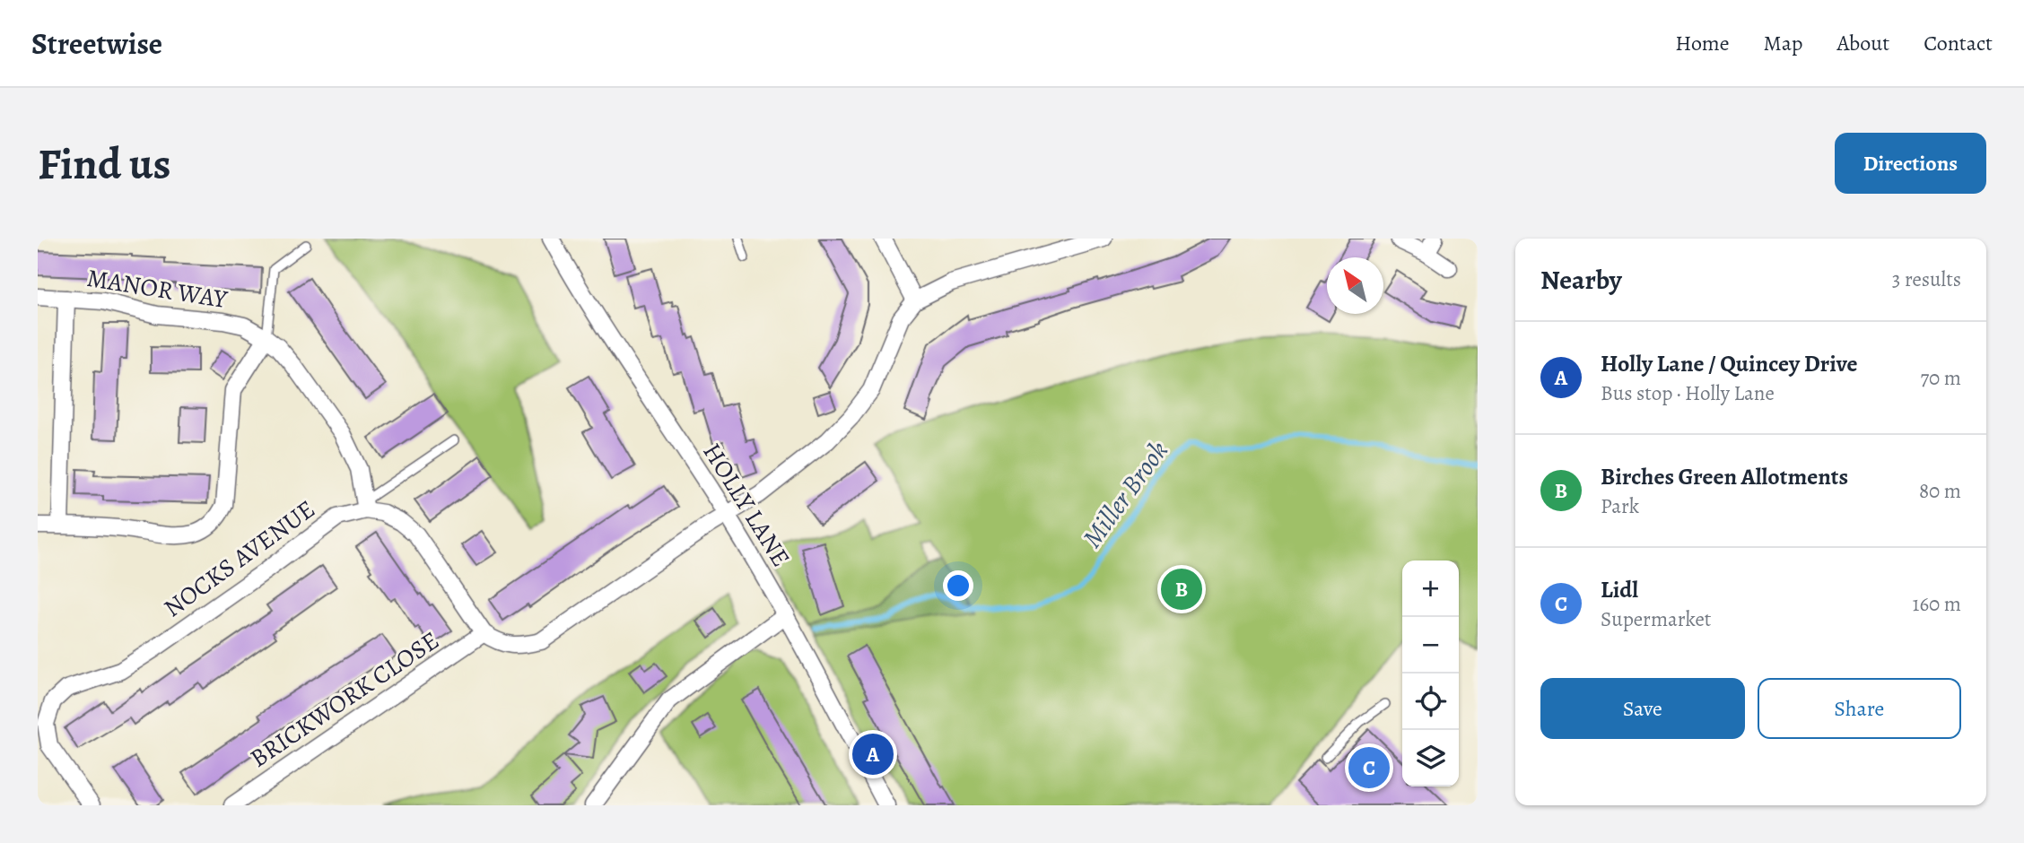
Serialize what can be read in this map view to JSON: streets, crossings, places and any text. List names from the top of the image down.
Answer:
{
  "streets": {
    "street": [
      "MANOR WAY",
      "HOLLY LANE",
      "NOCKS AVENUE",
      "BRICKWORK CLOSE"
    ]
  },
  "crossings": [
    ["MANOR WAY", "NOCKS AVENUE"]
  ],
  "water": ["Miller Brook"],
  "north": "top left",
  "page": {
    "header": "Streetwise",
    "nav": [
      "Home",
      "Map",
      "About",
      "Contact"
    ],
    "buttons": [
      "Directions",
      ["Save", "Share"]
    ],
    "title": "Find us",
    "heading": ["Nearby", "3 results"],
    "list": [
      {
        "mark": "A",
        "name": "Holly Lane / Quincey Drive",
        "note": "Bus stop · Holly Lane",
        "value": "70 m"
      },
      {
        "mark": "B",
        "name": "Birches Green Allotments",
        "note": "Park",
        "value": "80 m"
      },
      {
        "mark": "C",
        "name": "Lidl",
        "note": "Supermarket",
        "value": "160 m"
      }
    ],
    "map_buttons": ["+", "−"],
    "pins": ["B", "A", "C"]
  }
}
